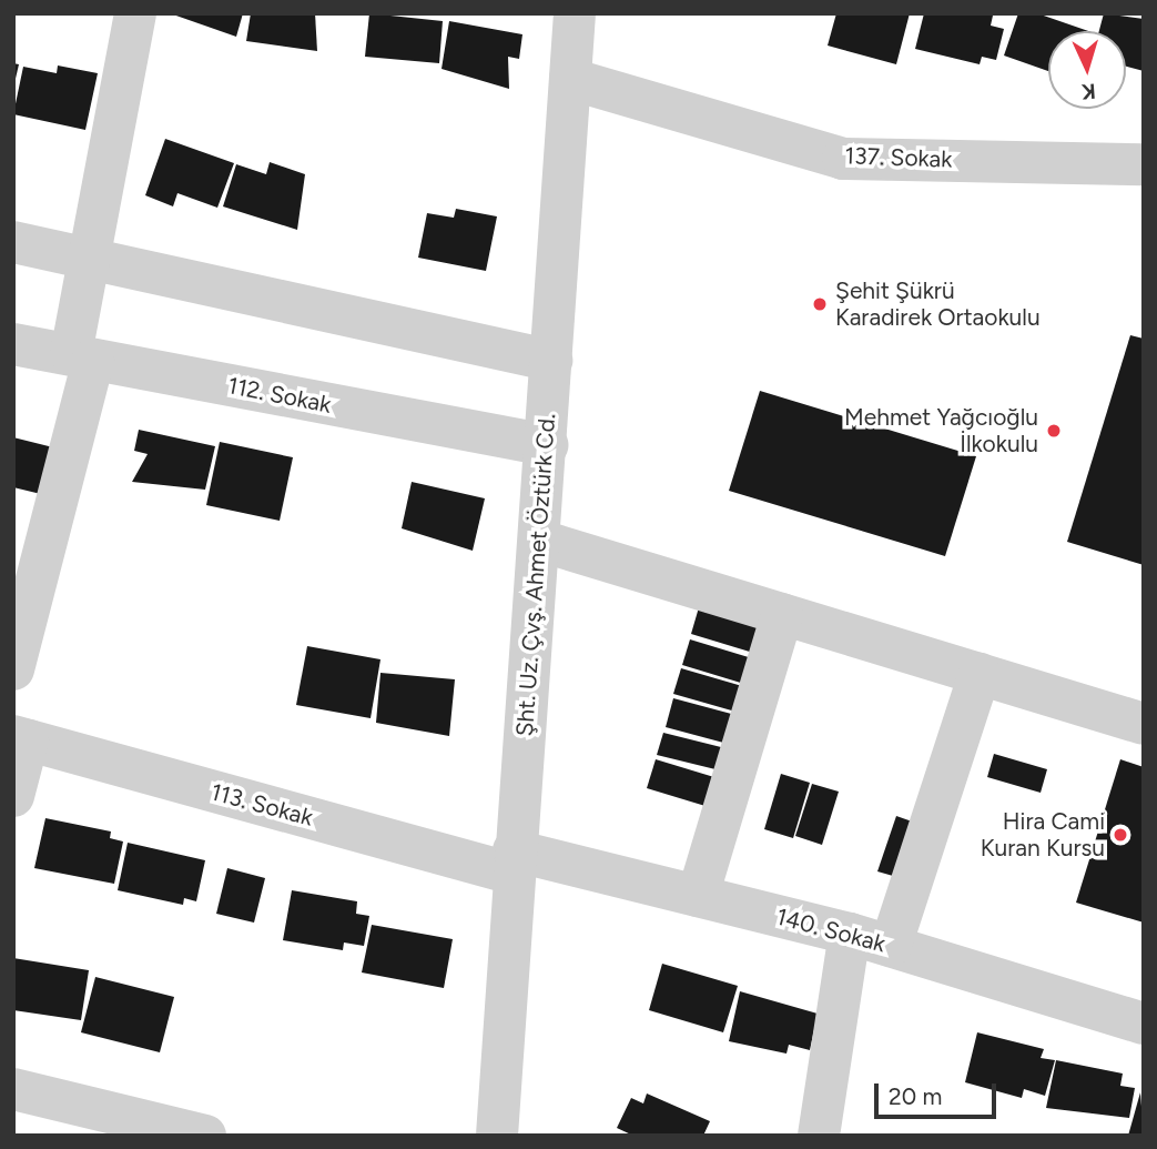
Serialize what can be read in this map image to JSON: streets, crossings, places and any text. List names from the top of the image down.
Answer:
{
  "streets": {
    "street": [
      "137. Sokak",
      "112. Sokak",
      "Şht. Uz. Çvş. Ahmet Öztürk Cd.",
      "113. Sokak",
      "140. Sokak"
    ]
  },
  "crossings": [
    ["137. Sokak", "Şht. Uz. Çvş. Ahmet Öztürk Cd."],
    ["112. Sokak", "Şht. Uz. Çvş. Ahmet Öztürk Cd."],
    ["Şht. Uz. Çvş. Ahmet Öztürk Cd.", "113. Sokak"],
    ["Şht. Uz. Çvş. Ahmet Öztürk Cd.", "140. Sokak"],
    ["113. Sokak", "140. Sokak"]
  ],
  "places": ["Şehit Şükrü Karadirek Ortaokulu", "Mehmet Yağcıoğlu İlkokulu", "Hira Cami Kuran Kursu"],
  "scale_bar": "20 m",
  "north": "bottom"
}
